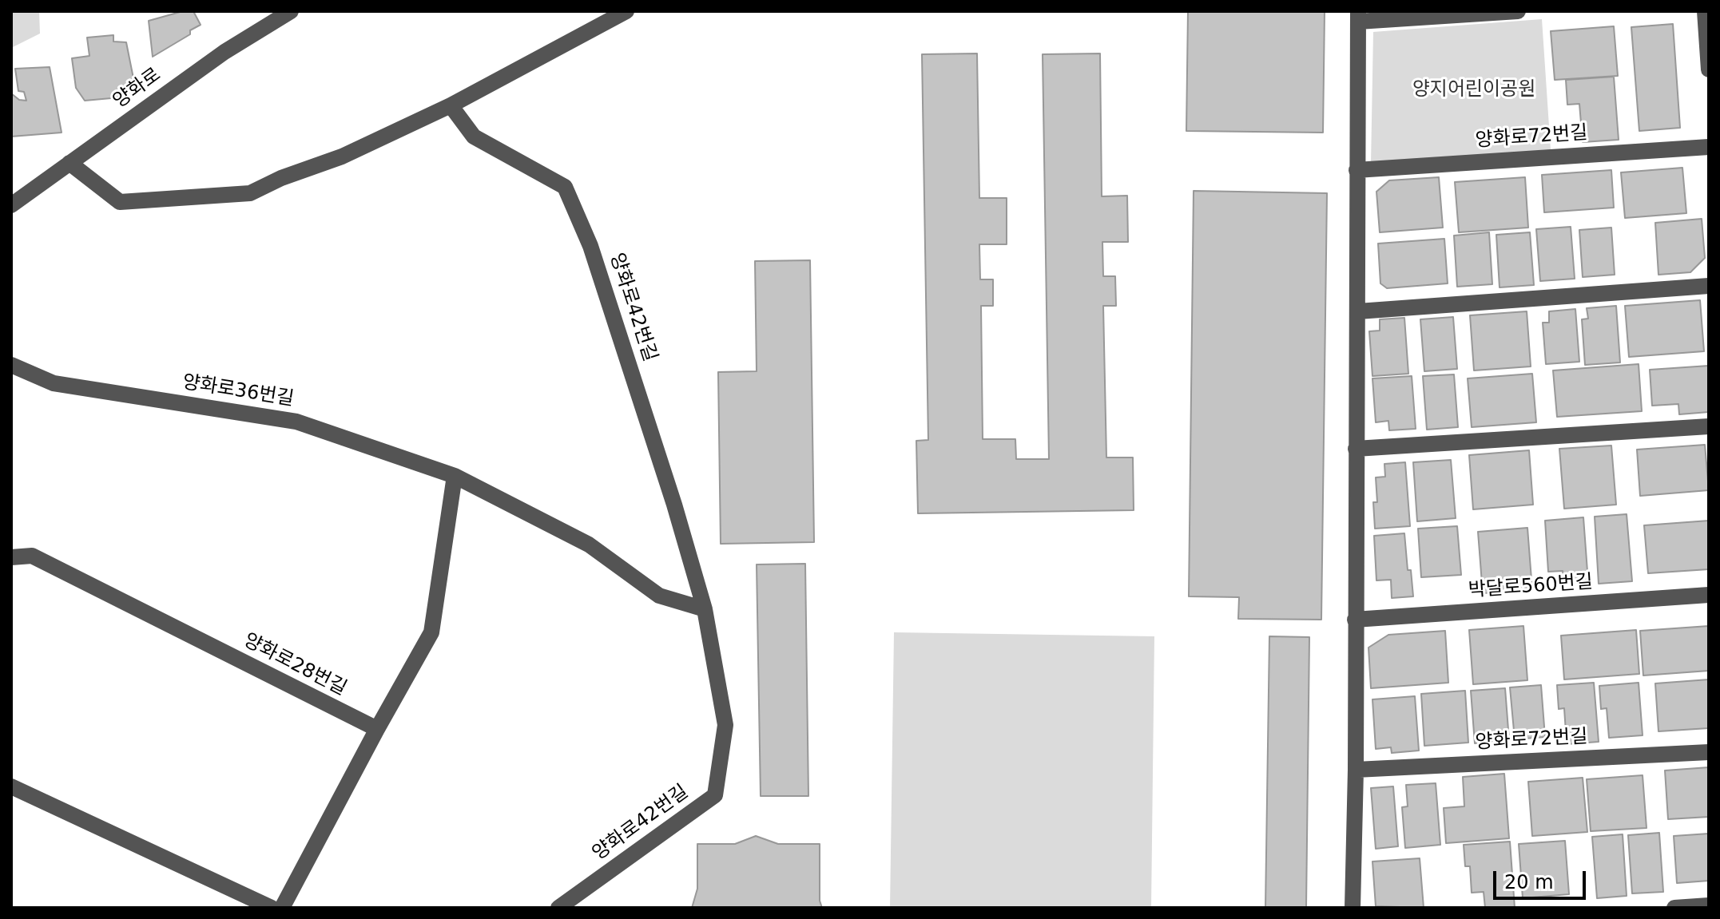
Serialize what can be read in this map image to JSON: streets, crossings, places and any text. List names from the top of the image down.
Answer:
{
  "streets": {
    "street": [
      "양화로",
      "양화로72번길",
      "양화로42번길",
      "양화로36번길",
      "박달로560번길",
      "양화로28번길"
    ]
  },
  "crossings": [
    ["양화로42번길", "양화로36번길"]
  ],
  "parks": ["양지어린이공원"],
  "scale_bar": "20 m"
}
